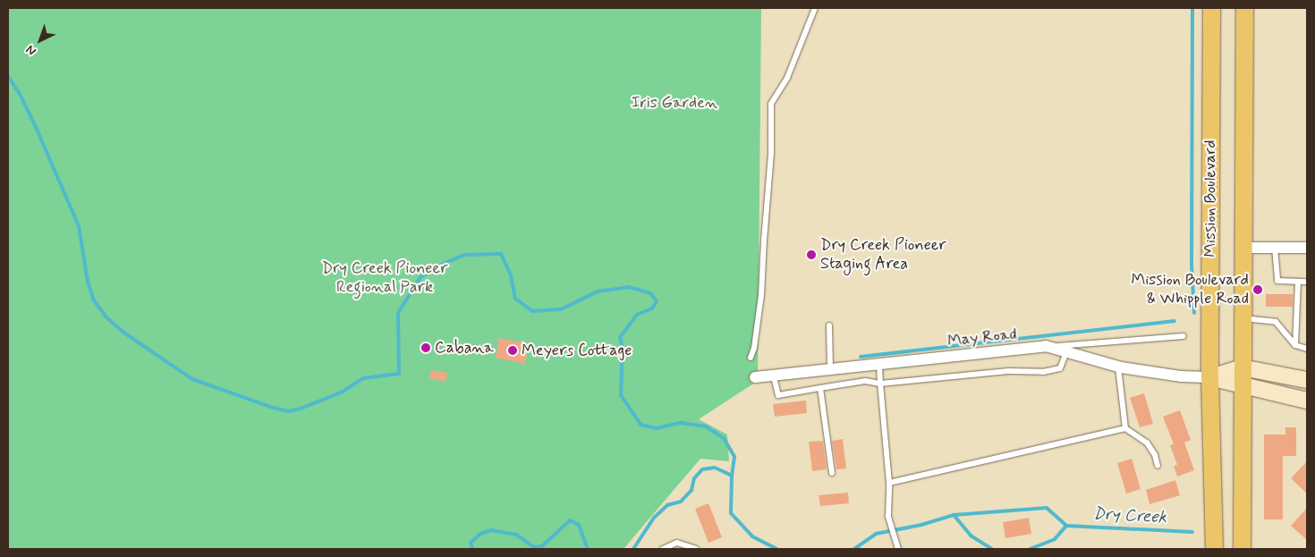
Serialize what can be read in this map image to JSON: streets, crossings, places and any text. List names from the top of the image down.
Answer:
{
  "streets": {
    "main road": ["Mission Boulevard"],
    "street": ["May Road"]
  },
  "crossings": [
    ["Mission Boulevard", "May Road"]
  ],
  "water": ["Dry Creek"],
  "parks": ["Iris Garden", "Dry Creek Pioneer Regional Park"],
  "places": [
    "Dry Creek Pioneer Staging Area",
    "Mission Boulevard & Whipple Road",
    "Cabana",
    "Meyers Cottage"
  ],
  "north": "bottom left"
}
